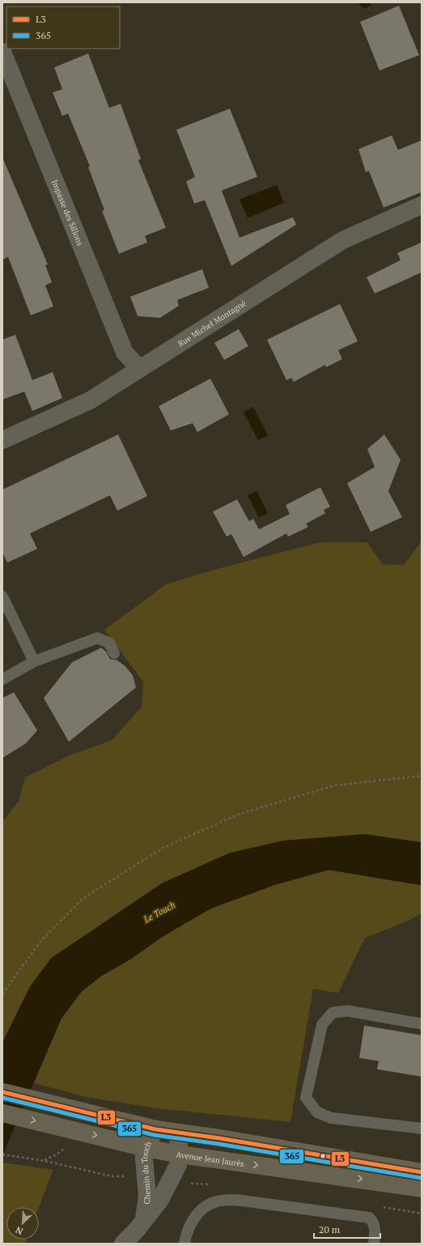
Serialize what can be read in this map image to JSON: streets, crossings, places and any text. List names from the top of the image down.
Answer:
{
  "streets": {
    "main road": ["Avenue Jean Jaurès"],
    "street": ["Impasse des Sillons", "Rue Michel Montagné", "Chemin du Touch"]
  },
  "crossings": [
    ["Impasse des Sillons", "Rue Michel Montagné"],
    ["Avenue Jean Jaurès", "Chemin du Touch"]
  ],
  "water": ["Le Touch"],
  "lines": ["transit line L3", "transit line 365"],
  "legend": ["L3", "365"],
  "scale_bar": "20 m",
  "north": "bottom left"
}
